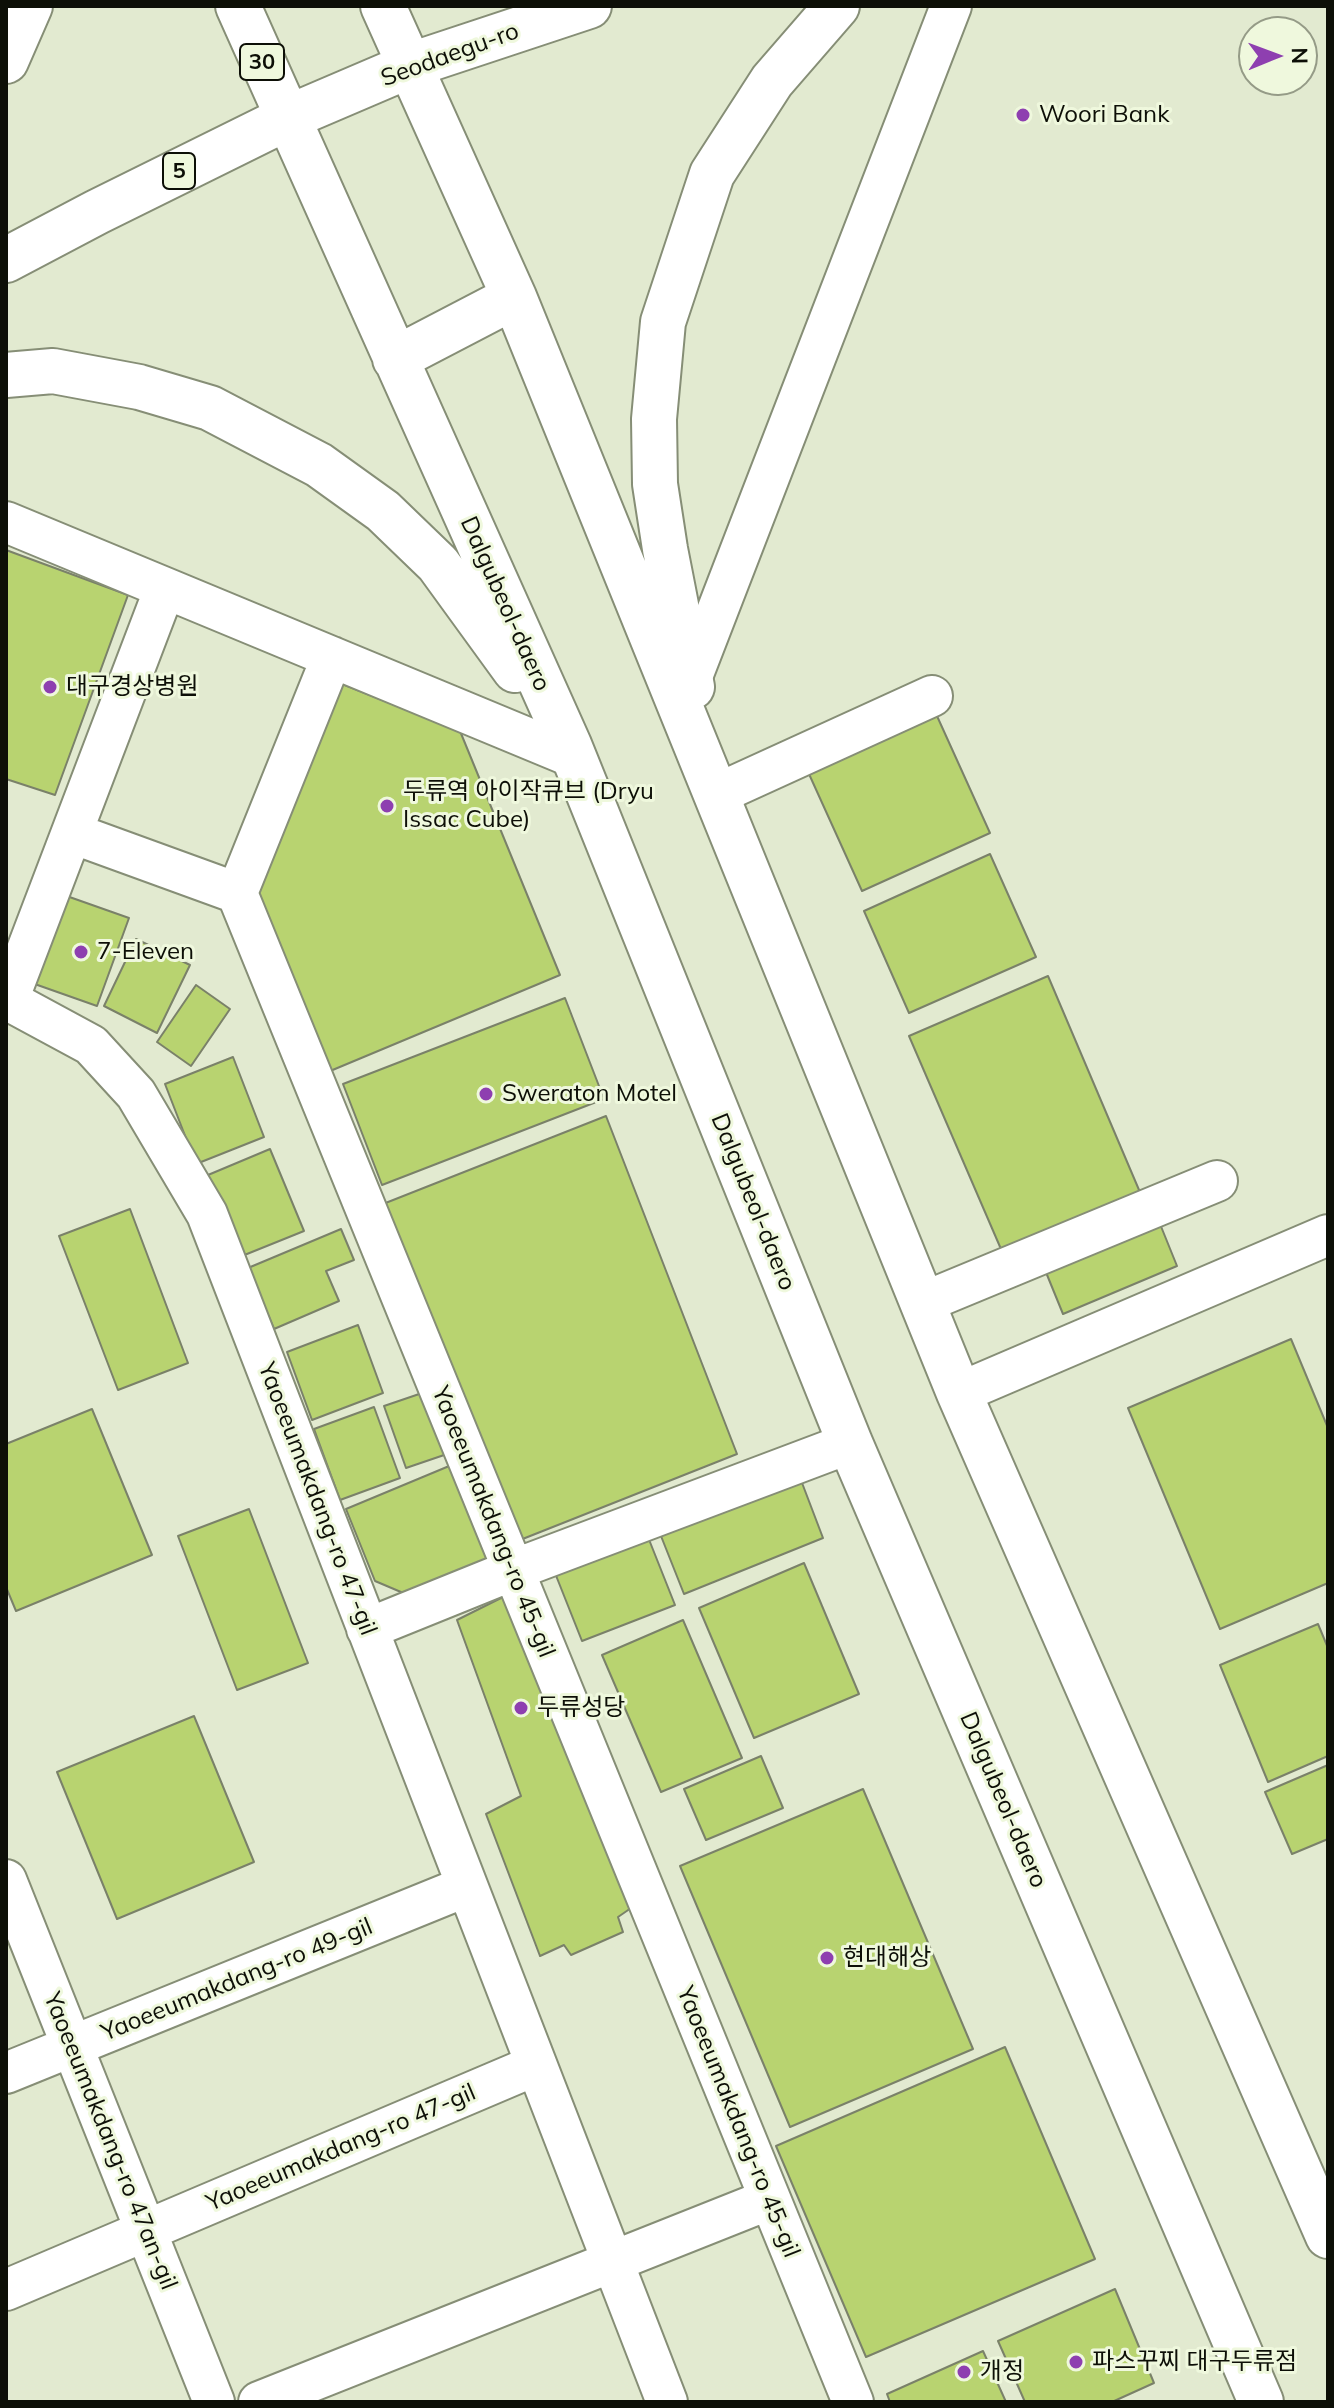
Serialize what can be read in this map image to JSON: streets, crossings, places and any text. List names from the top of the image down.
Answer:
{
  "streets": {
    "main road": [
      "Seodaegu-ro",
      "30",
      "5",
      "Dalgubeol-daero"
    ],
    "street": [
      "Yaoeeumakdang-ro 47-gil",
      "Yaoeeumakdang-ro 45-gil",
      "Yaoeeumakdang-ro 49-gil",
      "Yaoeeumakdang-ro 47an-gil"
    ]
  },
  "crossings": [
    ["Seodaegu-ro", "5"],
    ["Seodaegu-ro", "Dalgubeol-daero"],
    ["5", "Dalgubeol-daero"],
    ["Yaoeeumakdang-ro 47-gil", "Yaoeeumakdang-ro 49-gil"],
    ["Yaoeeumakdang-ro 47-gil", "Yaoeeumakdang-ro 47an-gil"],
    ["Yaoeeumakdang-ro 49-gil", "Yaoeeumakdang-ro 47an-gil"]
  ],
  "places": [
    "Woori Bank",
    "대구경상병원",
    "두류역 아이작큐브 (Dryu Issac Cube)",
    "7-Eleven",
    "Sweraton Motel",
    "두류성당",
    "현대해상",
    "파스꾸찌 대구두류점",
    "개정"
  ],
  "north": "right"
}
